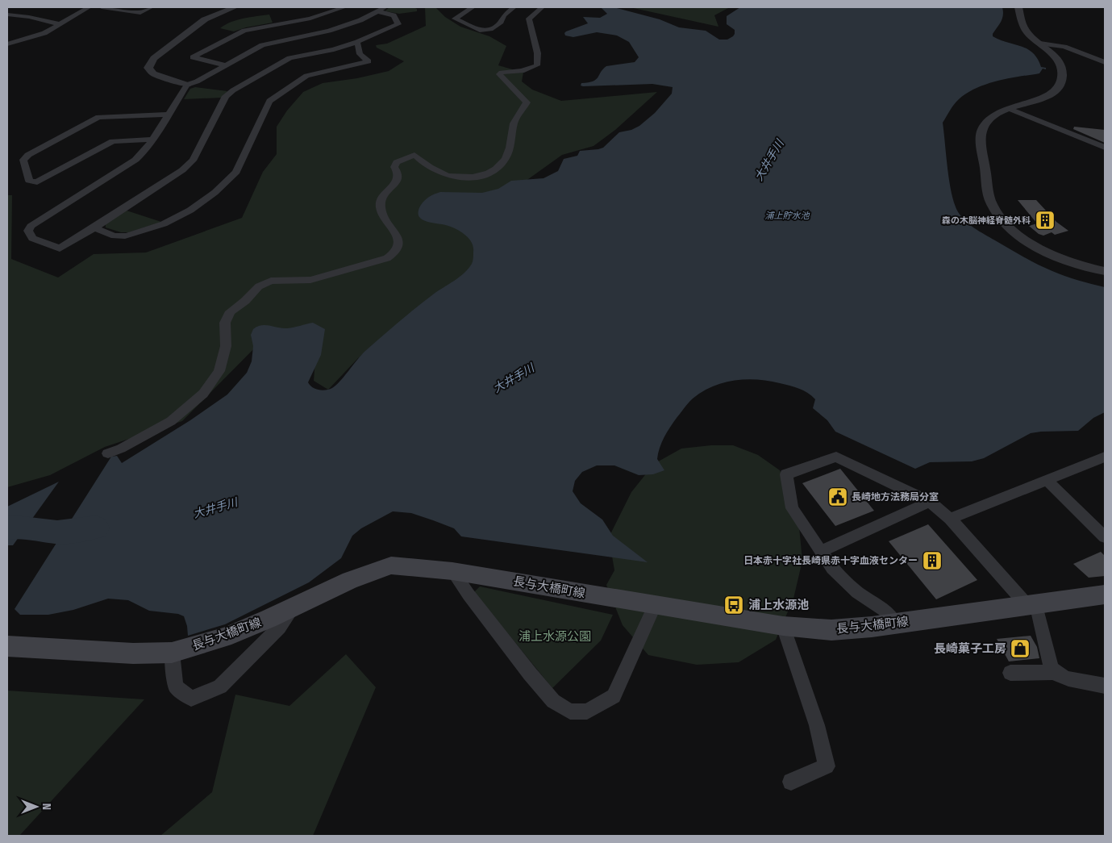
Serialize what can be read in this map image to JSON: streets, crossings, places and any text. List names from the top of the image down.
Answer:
{
  "streets": {
    "main road": ["長与大橋町線"]
  },
  "water": ["大井手川", "浦上貯水池"],
  "parks": ["浦上水源公園"],
  "places": {
    "building": ["森の木脳神経脊髄外科", "日本赤十字社長崎県赤十字血液センター"],
    "public building": ["長崎地方法務局分室"],
    "bus stop": ["浦上水源池"],
    "shop": ["長崎菓子工房"]
  },
  "north": "right"
}
